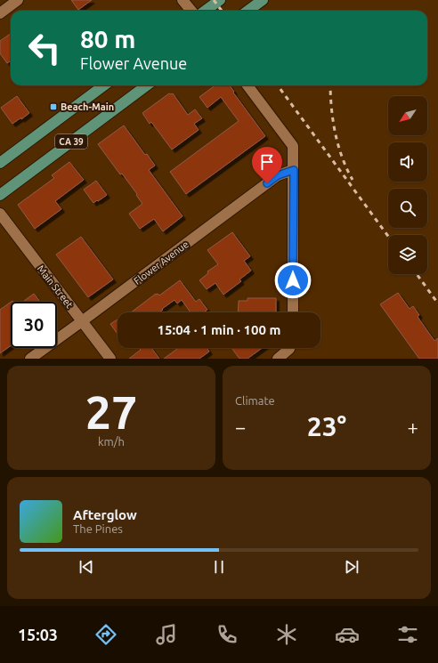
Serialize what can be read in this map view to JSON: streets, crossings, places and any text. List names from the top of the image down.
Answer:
{
  "streets": {
    "main road": ["CA 39"],
    "street": ["Flower Avenue", "Main Street"]
  },
  "crossings": [
    ["Flower Avenue", "Main Street"]
  ],
  "places": {
    "transit": ["Beach-Main"]
  },
  "north": "bottom left",
  "page": {
    "turn": ["80 m", "Flower Avenue"],
    "limit": "30",
    "trip": "15:04 · 1 min · 100 m",
    "tile": [
      ["27", "km/h"],
      "Climate"
    ],
    "heat": ["−", "23°", "+"],
    "song": ["Afterglow", "The Pines"],
    "tabs": "15:03"
  }
}
